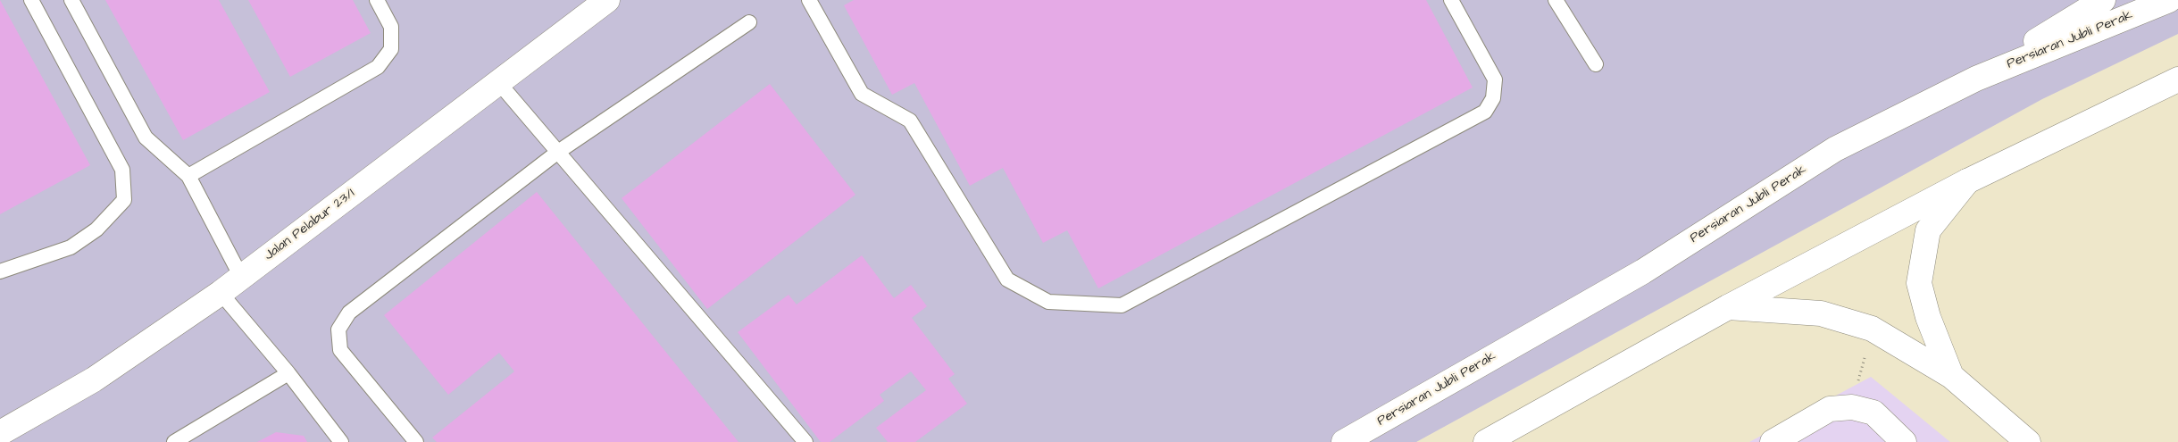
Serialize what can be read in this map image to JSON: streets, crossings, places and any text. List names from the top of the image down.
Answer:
{
  "streets": {
    "main road": ["Persiaran Jubli Perak", "Jalan Pelabur 23/1"]
  }
}
